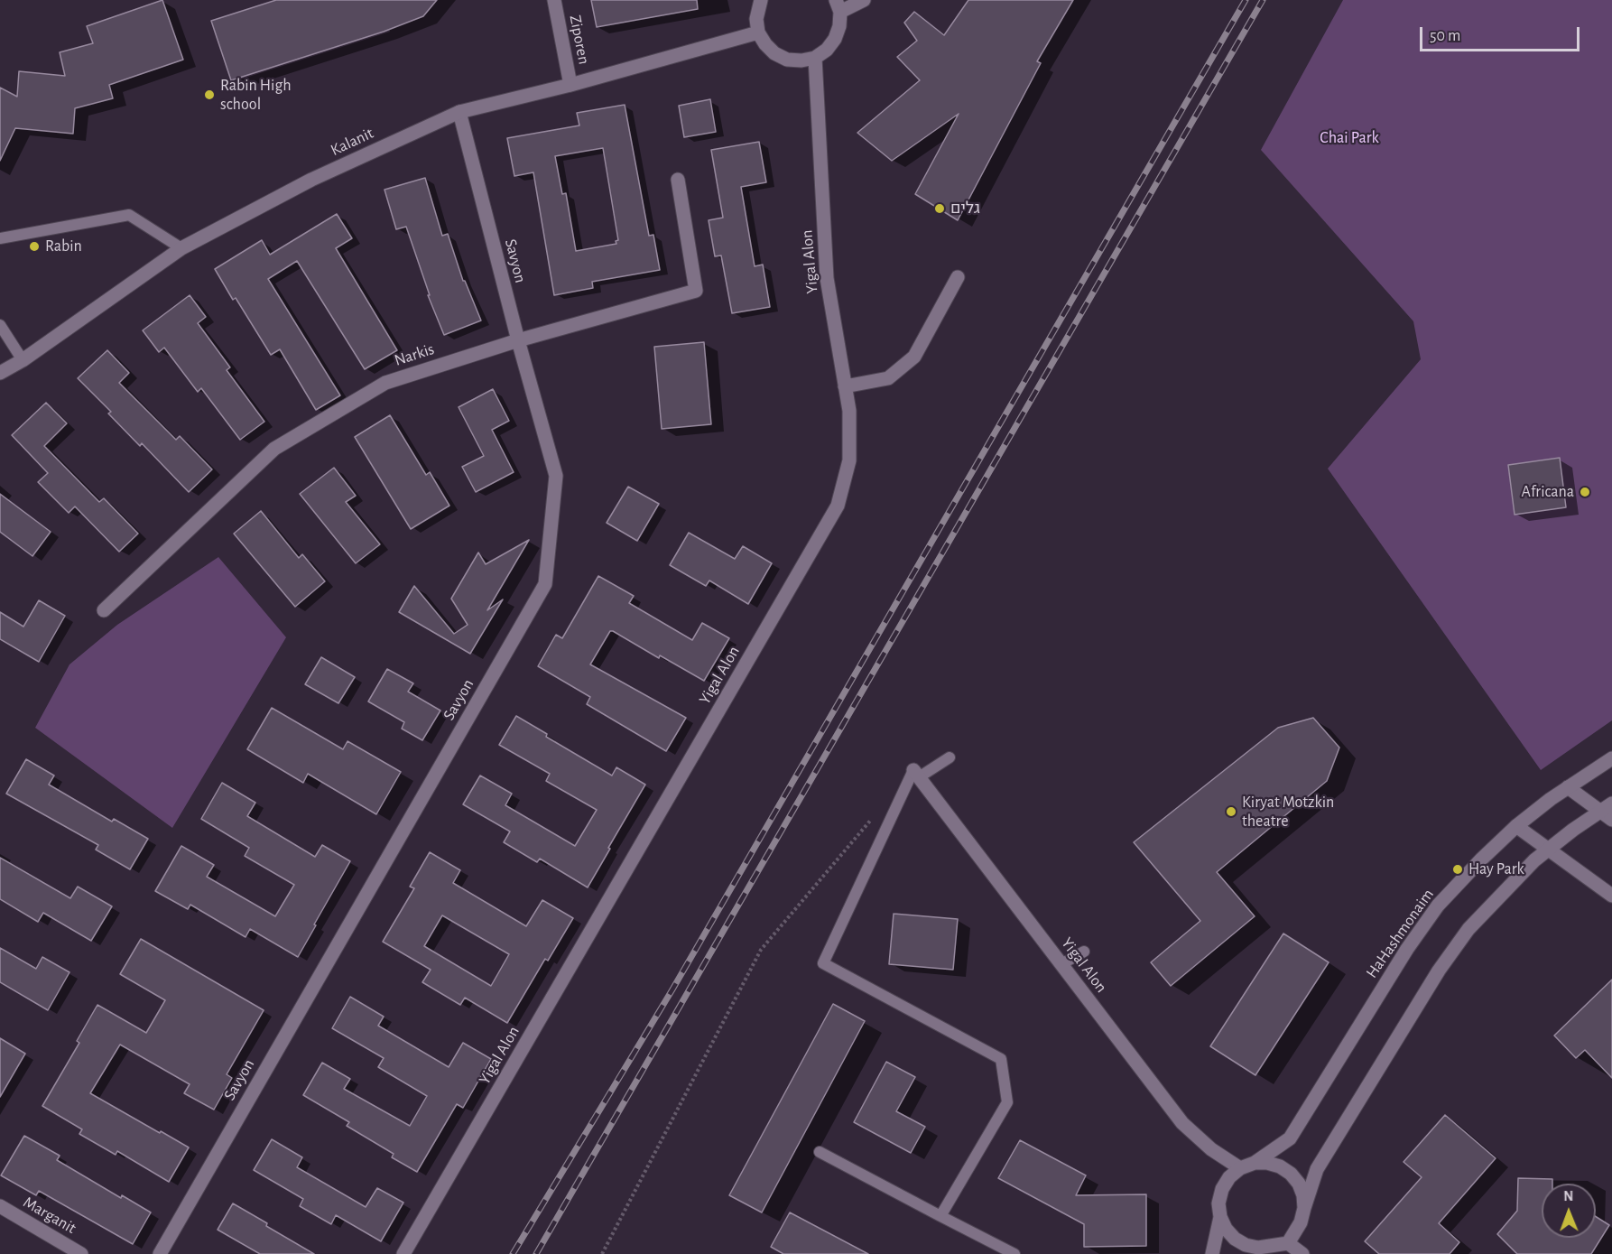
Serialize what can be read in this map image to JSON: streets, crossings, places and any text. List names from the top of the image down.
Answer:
{
  "streets": {
    "street": [
      "Ziporen",
      "Kalanit",
      "Savyon",
      "Yigal Alon",
      "Narkis",
      "HaHashmonaim",
      "Marganit"
    ]
  },
  "crossings": [
    ["Ziporen", "Kalanit"],
    ["Kalanit", "Savyon"],
    ["Savyon", "Narkis"],
    ["Yigal Alon", "HaHashmonaim"]
  ],
  "parks": ["Chai Park"],
  "places": [
    "Rabin High school",
    "גלים",
    "Rabin",
    "Africana",
    "Kiryat Motzkin theatre",
    "Hay Park"
  ],
  "scale_bar": "50 m",
  "north": "top"
}
